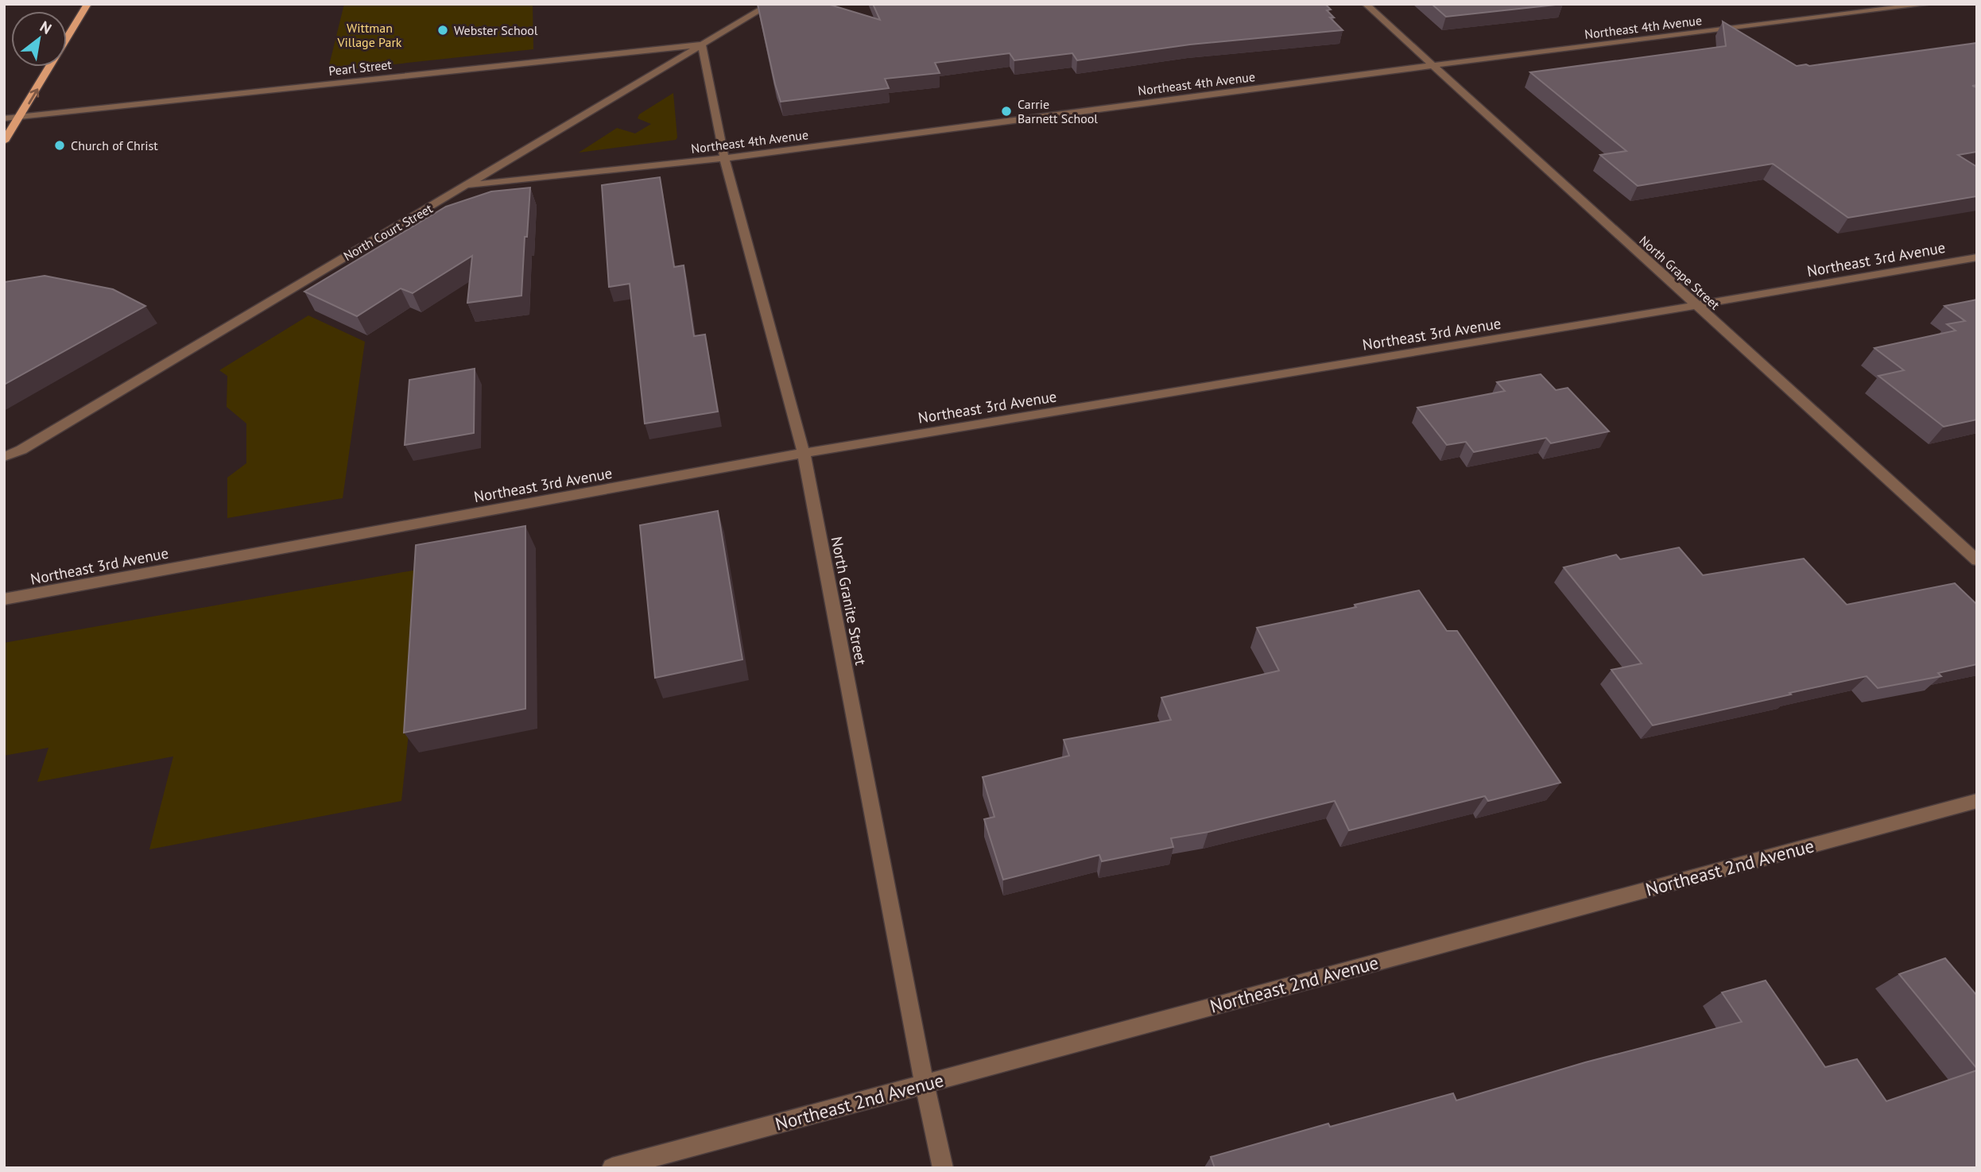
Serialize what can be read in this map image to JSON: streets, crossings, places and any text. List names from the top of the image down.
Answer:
{
  "streets": {
    "street": [
      "Northeast 4th Avenue",
      "Pearl Street",
      "North Court Street",
      "Northeast 3rd Avenue",
      "North Grape Street",
      "North Granite Street",
      "Northeast 2nd Avenue"
    ]
  },
  "crossings": [
    ["Northeast 4th Avenue", "North Court Street"],
    ["Northeast 4th Avenue", "North Grape Street"],
    ["Northeast 4th Avenue", "North Granite Street"],
    ["Pearl Street", "North Court Street"],
    ["Pearl Street", "North Granite Street"],
    ["North Court Street", "North Granite Street"],
    ["Northeast 3rd Avenue", "North Grape Street"],
    ["Northeast 3rd Avenue", "North Granite Street"],
    ["North Granite Street", "Northeast 2nd Avenue"]
  ],
  "parks": ["Wittman Village Park"],
  "places": ["Webster School", "Carrie Barnett School", "Church of Christ"],
  "north": "top right"
}
